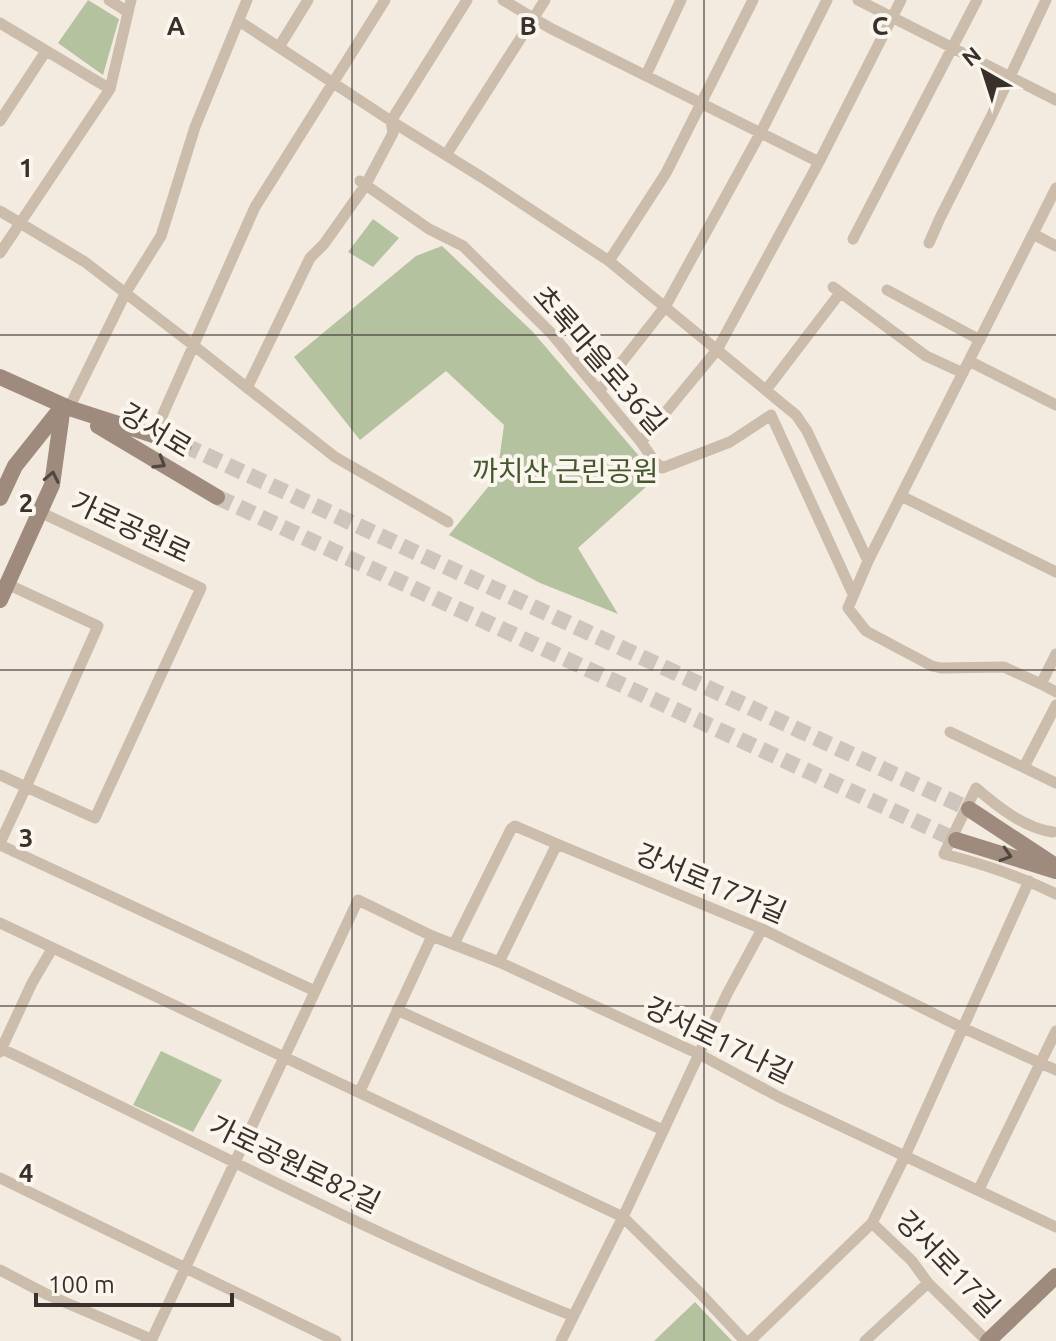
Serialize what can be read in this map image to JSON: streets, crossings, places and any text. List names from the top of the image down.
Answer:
{
  "streets": {
    "main road": ["강서로", "가로공원로", "강서로17길"],
    "street": [
      "초록마을로36길",
      "강서로17가길",
      "강서로17나길",
      "가로공원로82길"
    ]
  },
  "crossings": [
    ["강서로", "가로공원로"],
    ["강서로17가길", "강서로17나길"]
  ],
  "parks": ["까치산 근린공원"],
  "scale_bar": "100 m",
  "north": "top left",
  "grid": {
    "columns": ["A", "B", "C"],
    "rows": [
      "1",
      "2",
      "3",
      "4"
    ]
  }
}
